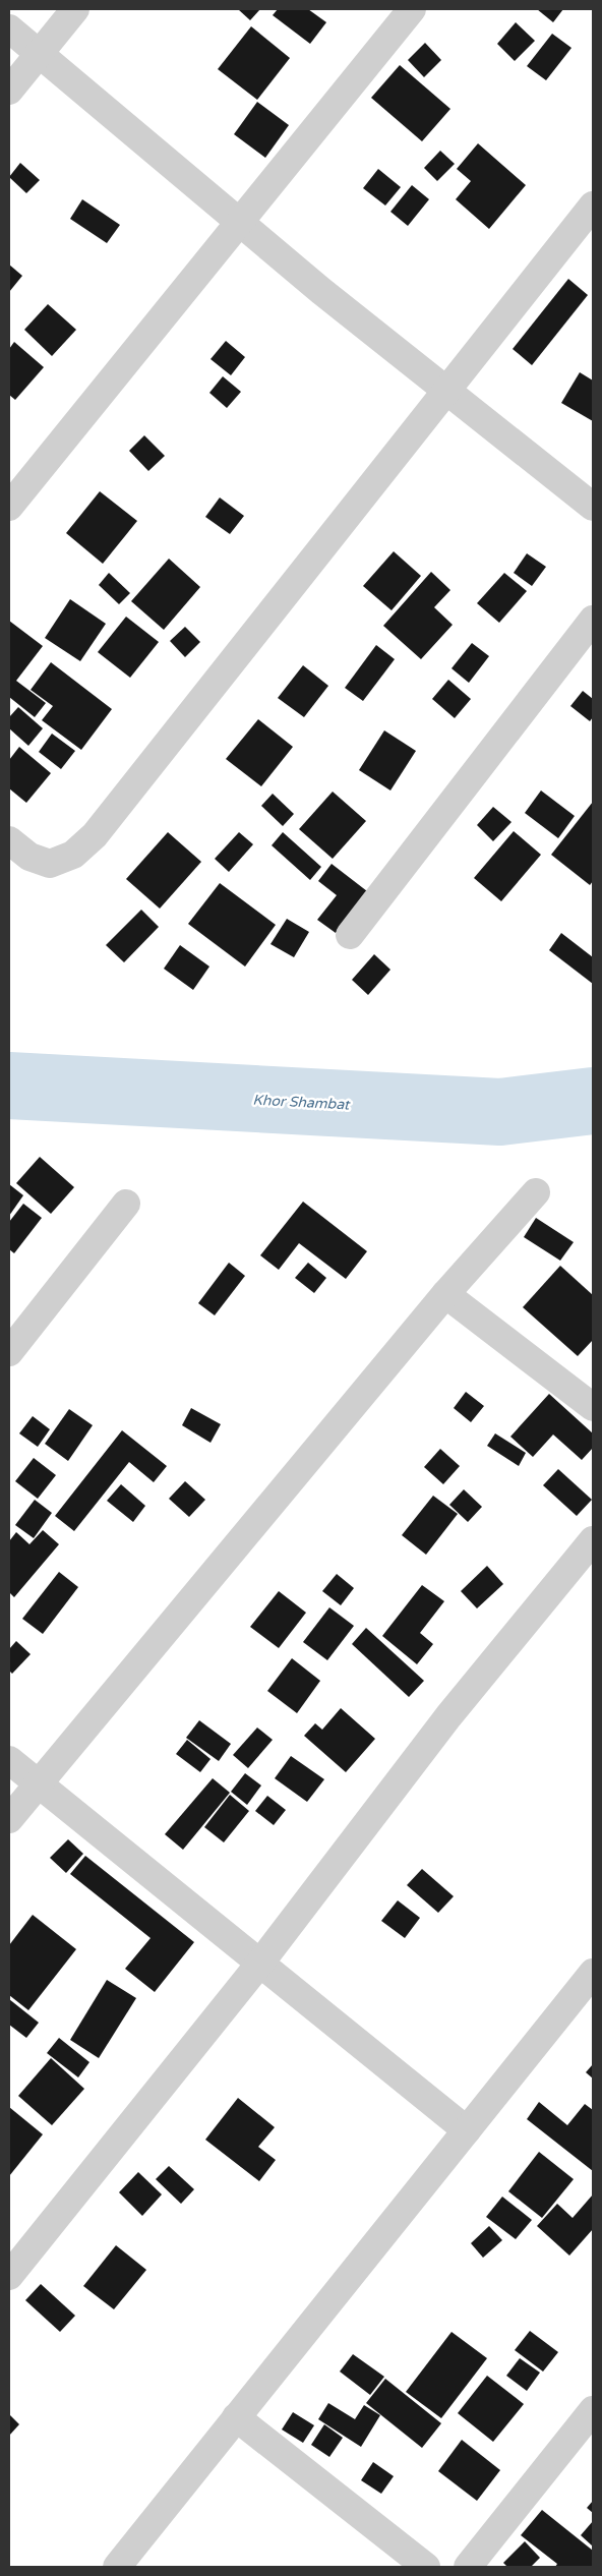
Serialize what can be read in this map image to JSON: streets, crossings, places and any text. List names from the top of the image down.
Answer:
{
  "water": ["Khor Shambat"]
}
